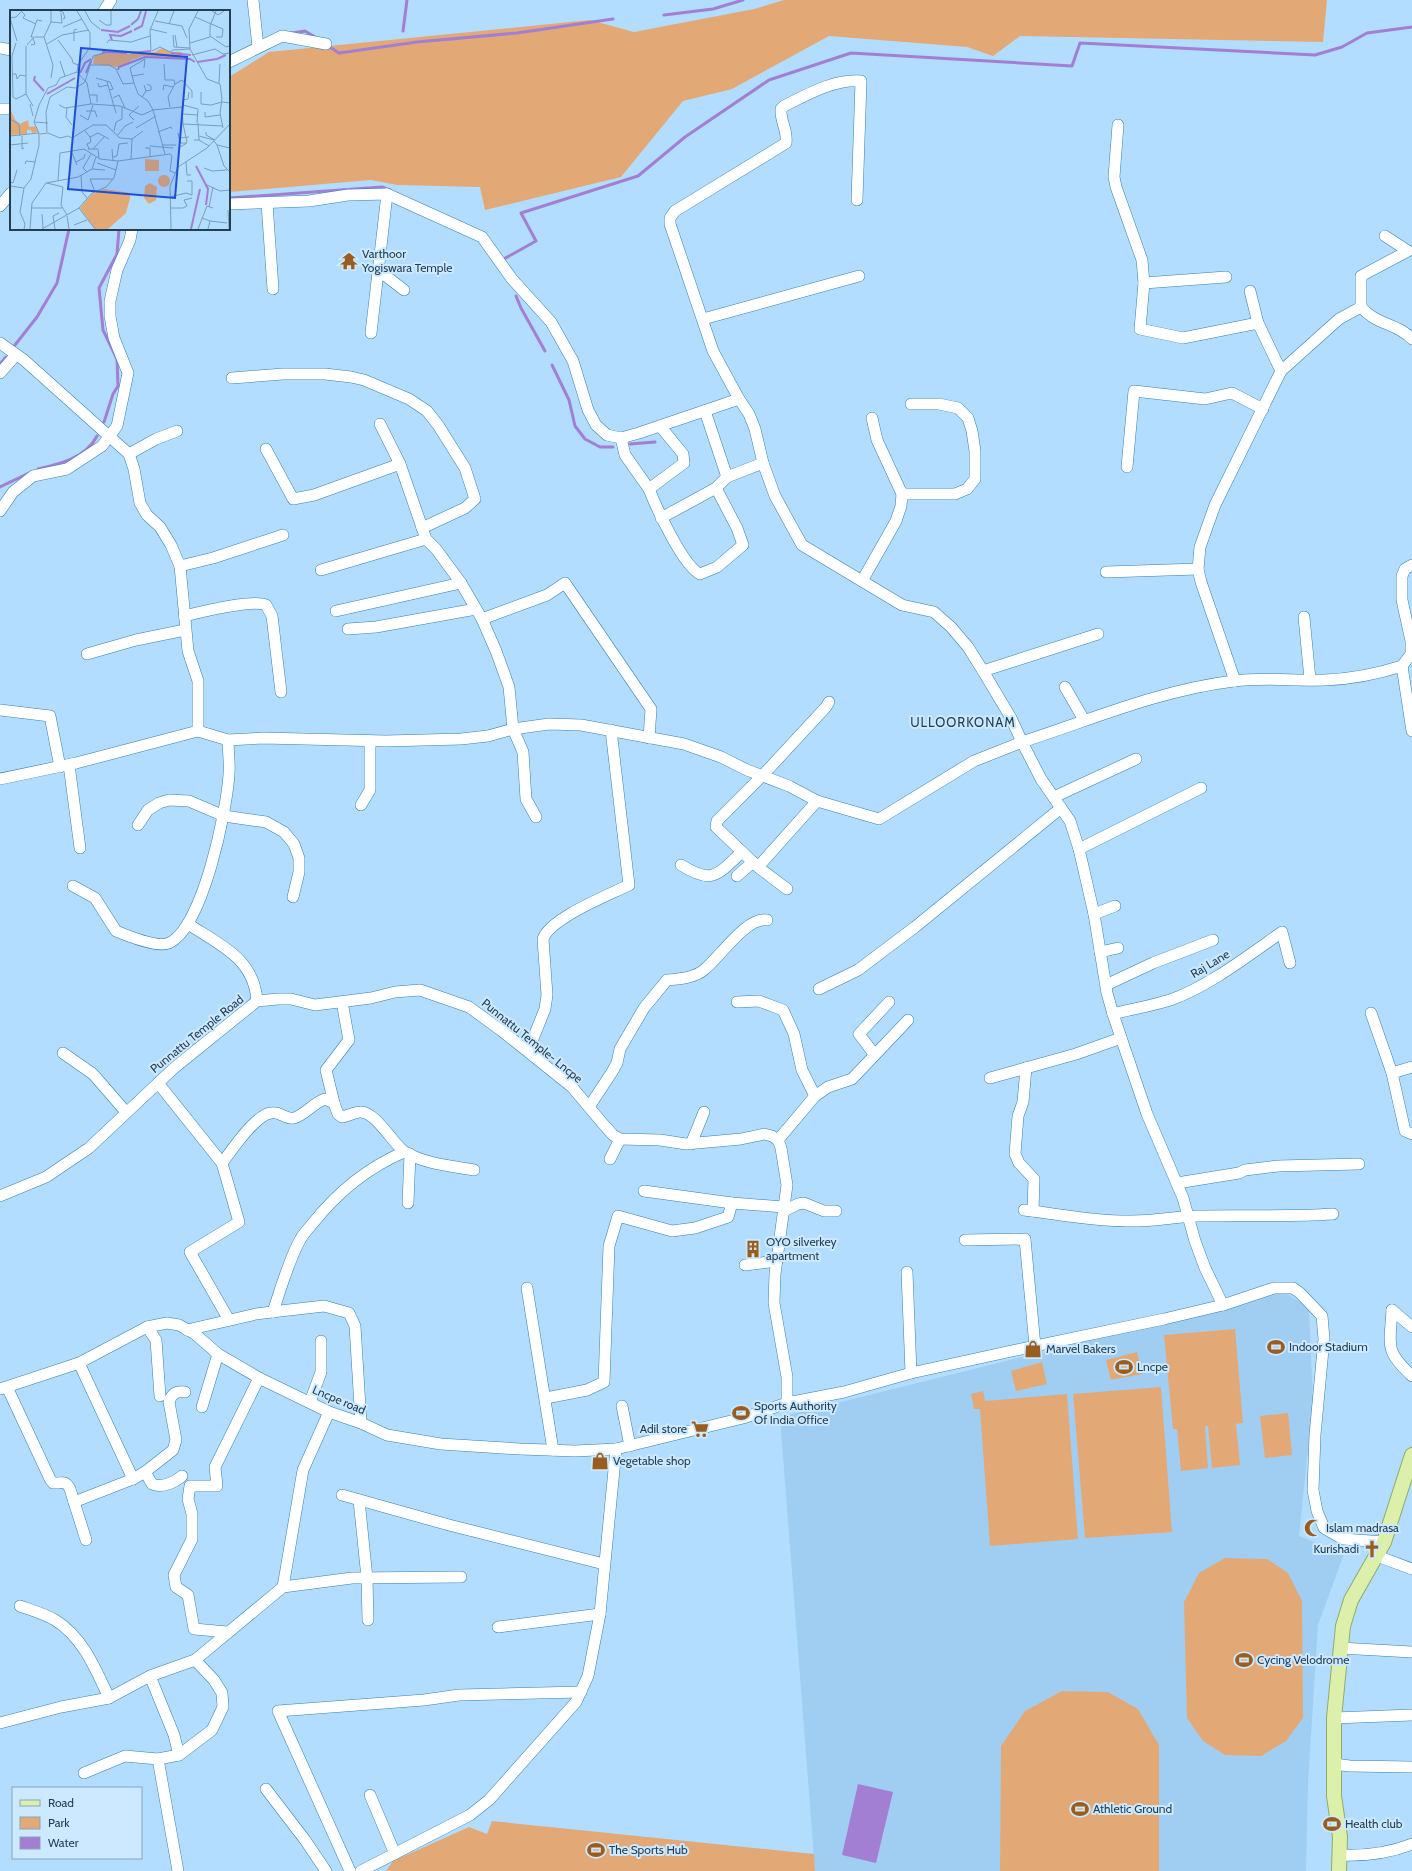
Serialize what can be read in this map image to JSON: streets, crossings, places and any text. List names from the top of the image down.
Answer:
{
  "streets": {
    "street": [
      "Raj Lane",
      "Punnattu Temple Road",
      "Punnattu Temple- Lncpe",
      "Lncpe road"
    ]
  },
  "crossings": [
    ["Punnattu Temple Road", "Punnattu Temple- Lncpe"]
  ],
  "districts": ["ULLOORKONAM"],
  "places": {
    "temple": ["Varthoor Yogiswara Temple"],
    "building": ["OYO silverkey apartment"],
    "sports": [
      "Indoor Stadium",
      "Lncpe",
      "Sports Authority Of India Office",
      "Cycing Velodrome",
      "Athletic Ground",
      "Health club",
      "The Sports Hub"
    ],
    "shop": ["Marvel Bakers", "Vegetable shop"],
    "supermarket": ["Adil store"],
    "mosque": ["Islam madrasa"],
    "church": ["Kurishadi"]
  },
  "legend": ["Road", "Park", "Water"]
}
